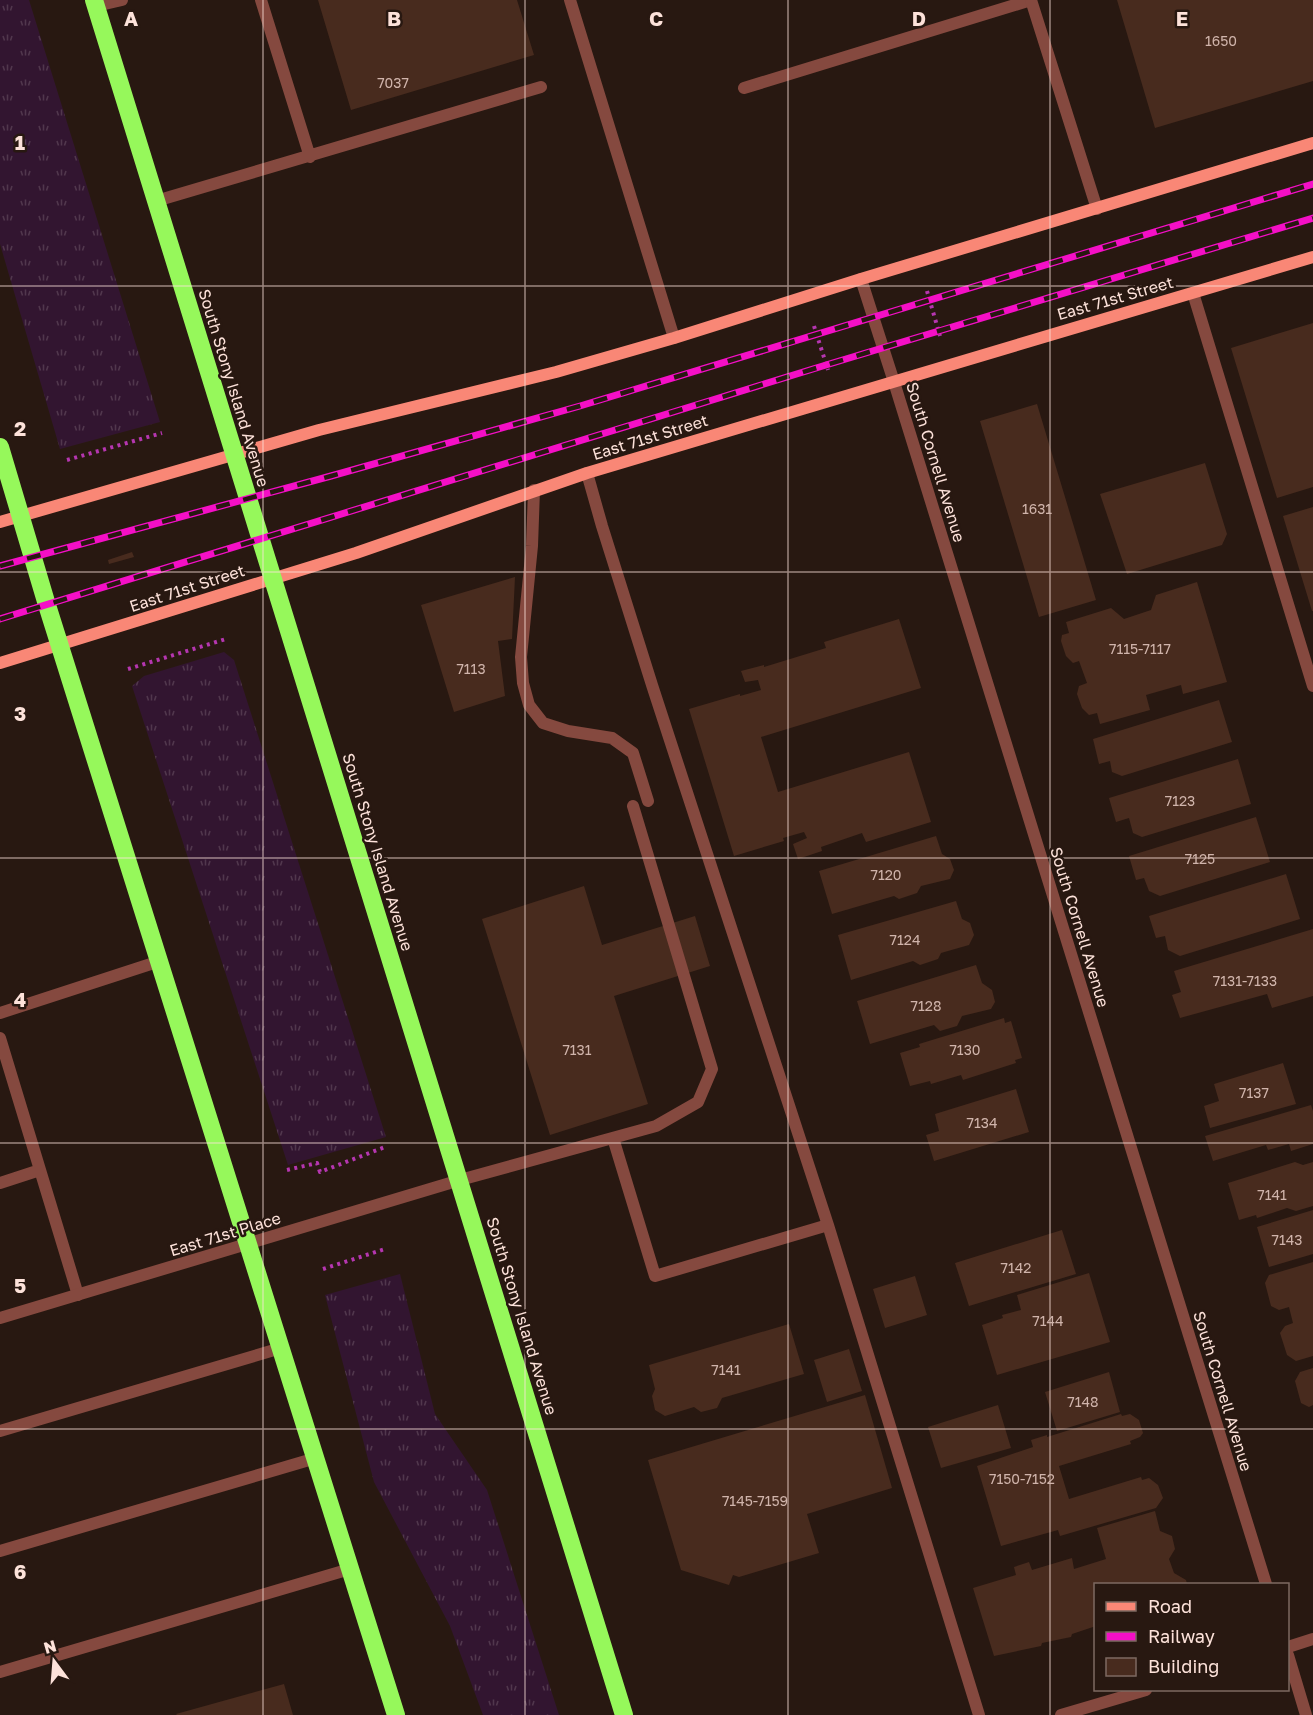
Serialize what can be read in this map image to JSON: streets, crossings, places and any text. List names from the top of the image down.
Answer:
{
  "streets": {
    "highway": ["South Stony Island Avenue"],
    "main road": ["East 71st Street"],
    "street": ["South Cornell Avenue", "East 71st Place"]
  },
  "crossings": [
    ["East 71st Street", "South Stony Island Avenue"],
    ["East 71st Street", "South Cornell Avenue"],
    ["South Stony Island Avenue", "East 71st Place"]
  ],
  "house_numbers": [
    "1650",
    "7037",
    "1631",
    "7115-7117",
    "7113",
    "7123",
    "7125",
    "7120",
    "7124",
    "7131-7133",
    "7128",
    "7131",
    "7130",
    "7137",
    "7134",
    "7141",
    "7143",
    "7142",
    "7144",
    "7141",
    "7148",
    "7150-7152",
    "7145-7159"
  ],
  "legend": ["Road", "Railway", "Building"],
  "north": "top",
  "grid": {
    "columns": [
      "A",
      "B",
      "C",
      "D",
      "E"
    ],
    "rows": [
      "1",
      "2",
      "3",
      "4",
      "5",
      "6"
    ]
  }
}
